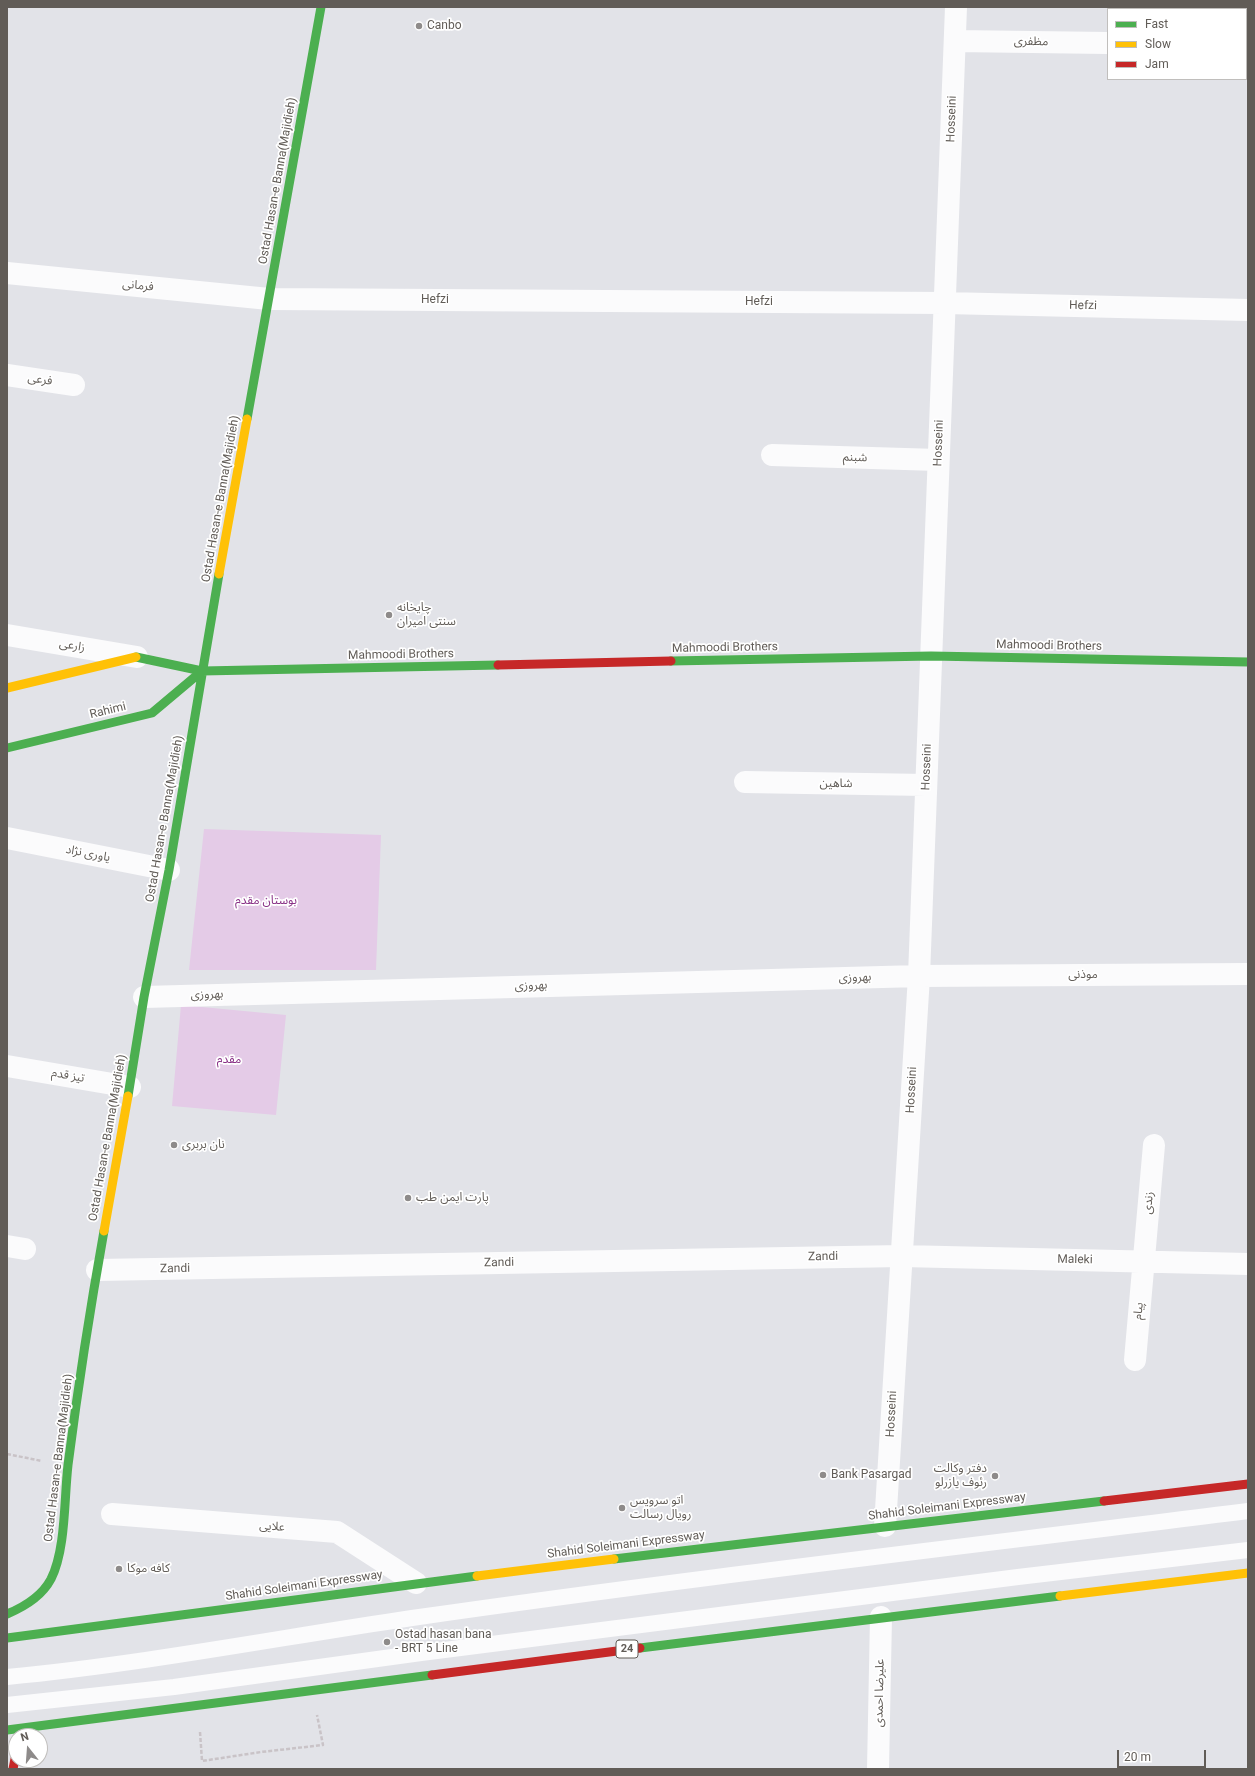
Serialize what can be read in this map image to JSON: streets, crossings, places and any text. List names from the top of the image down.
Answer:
{
  "streets": {
    "main road": [
      "Ostad Hasan-e Banna(Majidieh)",
      "Mahmoodi Brothers",
      "Rahimi",
      "Shahid Soleimani Expressway",
      "24"
    ],
    "street": [
      "مظفری",
      "Hosseini",
      "فرمانی",
      "Hefzi",
      "فرعی",
      "شبنم",
      "زارعی",
      "شاهین",
      "یاوری نژاد",
      "موذنی",
      "بهروزی",
      "تیز قدم",
      "زندی",
      "Zandi",
      "Maleki",
      "پیام",
      "علایی",
      "علیرضا احمدی"
    ]
  },
  "crossings": [
    ["مظفری", "Hosseini"],
    ["Hosseini", "Hefzi"],
    ["Hosseini", "شبنم"],
    ["Hosseini", "Mahmoodi Brothers"],
    ["Hosseini", "شاهین"],
    ["Hosseini", "موذنی"],
    ["Hosseini", "بهروزی"],
    ["Hosseini", "Zandi"],
    ["Hosseini", "Maleki"],
    ["Hosseini", "Shahid Soleimani Expressway"],
    ["Ostad Hasan-e Banna(Majidieh)", "فرمانی"],
    ["Ostad Hasan-e Banna(Majidieh)", "Hefzi"],
    ["Ostad Hasan-e Banna(Majidieh)", "Mahmoodi Brothers"],
    ["Ostad Hasan-e Banna(Majidieh)", "Rahimi"],
    ["Ostad Hasan-e Banna(Majidieh)", "یاوری نژاد"],
    ["Ostad Hasan-e Banna(Majidieh)", "بهروزی"],
    ["Ostad Hasan-e Banna(Majidieh)", "تیز قدم"],
    ["Ostad Hasan-e Banna(Majidieh)", "Zandi"],
    ["فرمانی", "Hefzi"],
    ["زارعی", "Mahmoodi Brothers"],
    ["Mahmoodi Brothers", "Rahimi"],
    ["موذنی", "بهروزی"],
    ["زندی", "Maleki"],
    ["زندی", "پیام"],
    ["Zandi", "Maleki"],
    ["Maleki", "پیام"],
    ["Shahid Soleimani Expressway", "علایی"],
    ["24", "علیرضا احمدی"]
  ],
  "parks": ["بوستان مقدم", "مقدم"],
  "places": [
    "Canbo",
    "چایخانه سنتی امیران",
    "نان بربری",
    "پارت ایمن طب",
    "Bank Pasargad",
    "دفتر وکالت رئوف یازرلو",
    "اتو سرویس رویال رسالت",
    "کافه موکا",
    "Ostad hasan bana - BRT 5 Line"
  ],
  "legend": ["Fast", "Slow", "Jam"],
  "scale_bar": "20 m",
  "north": "top"
}
